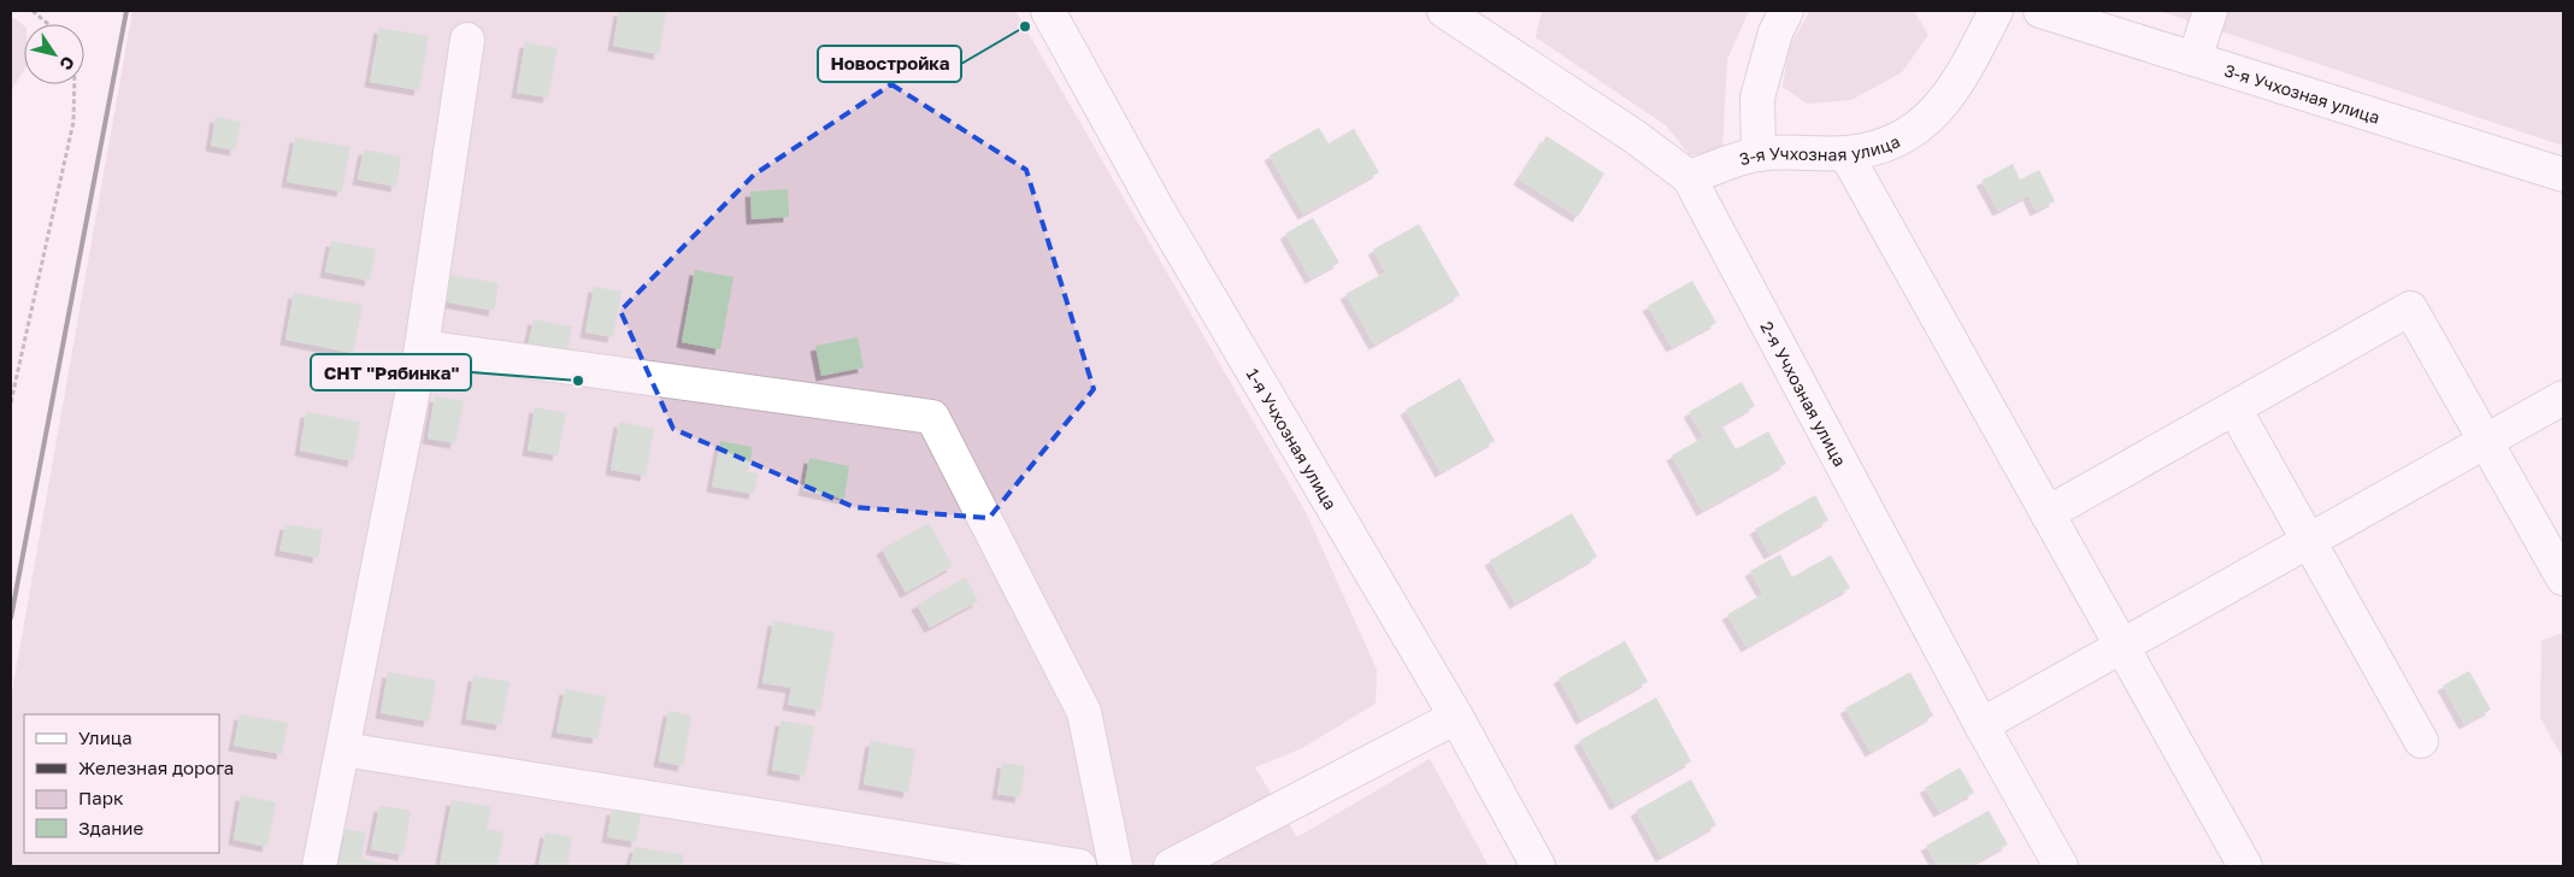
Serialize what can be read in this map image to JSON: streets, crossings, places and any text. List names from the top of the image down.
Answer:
{
  "streets": {
    "street": ["3-я Учхозная улица", "2-я Учхозная улица", "1-я Учхозная улица"]
  },
  "crossings": [
    ["3-я Учхозная улица", "2-я Учхозная улица"]
  ],
  "places": ["Новостройка", "СНТ \"Рябинка\""],
  "legend": [
    "Улица",
    "Железная дорога",
    "Парк",
    "Здание"
  ],
  "north": "bottom right"
}
